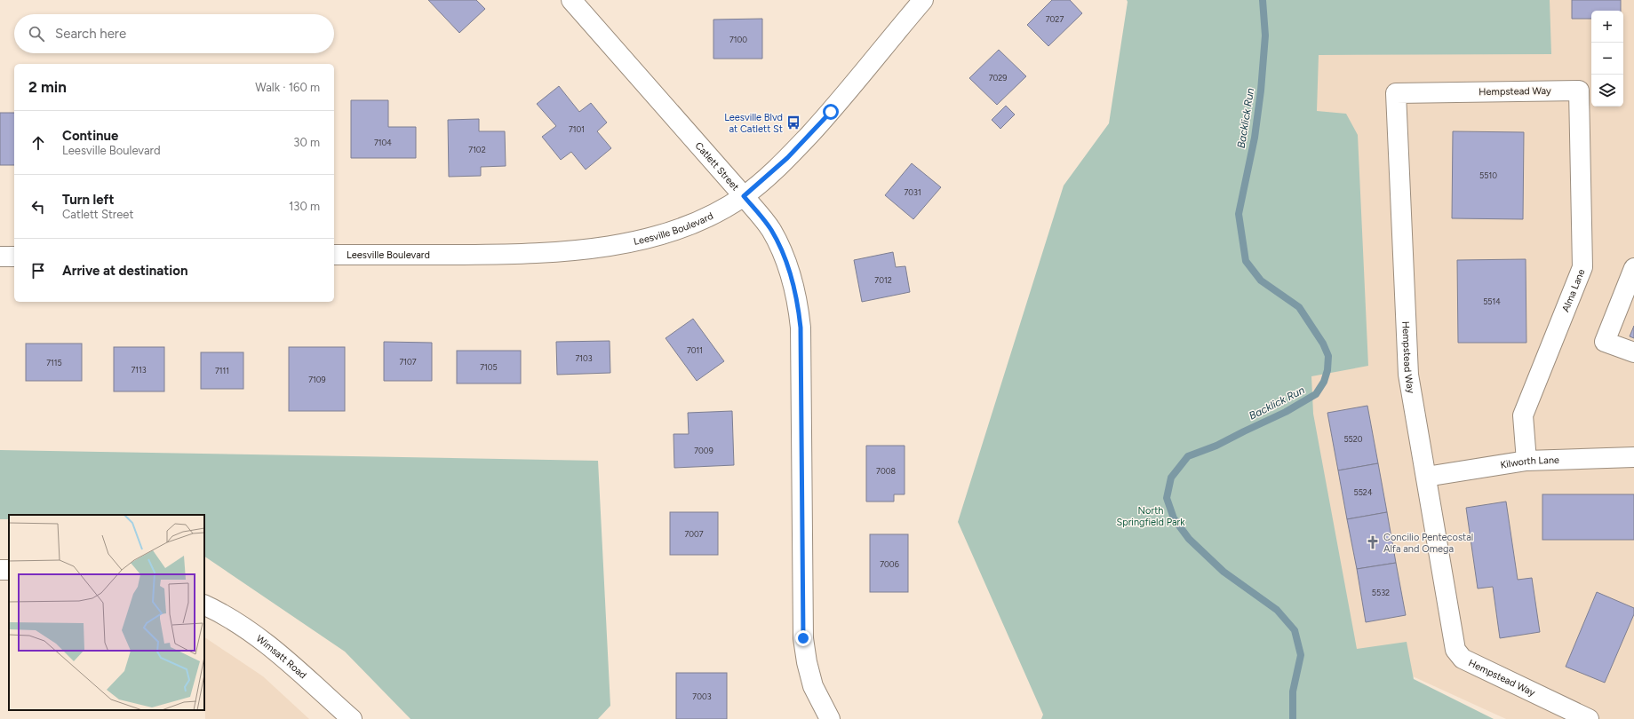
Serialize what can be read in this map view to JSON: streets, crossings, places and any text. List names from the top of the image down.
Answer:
{
  "streets": {
    "street": [
      "Hempstead Way",
      "Catlett Street",
      "Leesville Boulevard",
      "Alma Lane",
      "Kilworth Lane",
      "Wimsatt Road"
    ]
  },
  "crossings": [
    ["Hempstead Way", "Alma Lane"],
    ["Hempstead Way", "Kilworth Lane"],
    ["Catlett Street", "Leesville Boulevard"],
    ["Alma Lane", "Kilworth Lane"]
  ],
  "water": ["Backlick Run"],
  "parks": ["North Springfield Park"],
  "places": {
    "bus stop": ["Leesville Blvd at Catlett St"],
    "church": ["Concilio Pentecostal Alfa and Omega"]
  },
  "house_numbers": [
    "7027",
    "7100",
    "7029",
    "7101",
    "7104",
    "7102",
    "5510",
    "7031",
    "7012",
    "5514",
    "7011",
    "7103",
    "7107",
    "7115",
    "7105",
    "7113",
    "7111",
    "7109",
    "5520",
    "7009",
    "7008",
    "5524",
    "7007",
    "7006",
    "5532",
    "7003"
  ],
  "page": {
    "map_buttons": ["+", "−"],
    "search": "Search here",
    "heading": ["2 min", "Walk · 160 m"],
    "list": [
      ["Continue", "Leesville Boulevard", "30 m"],
      ["Turn left", "Catlett Street", "130 m"],
      "Arrive at destination"
    ]
  }
}
